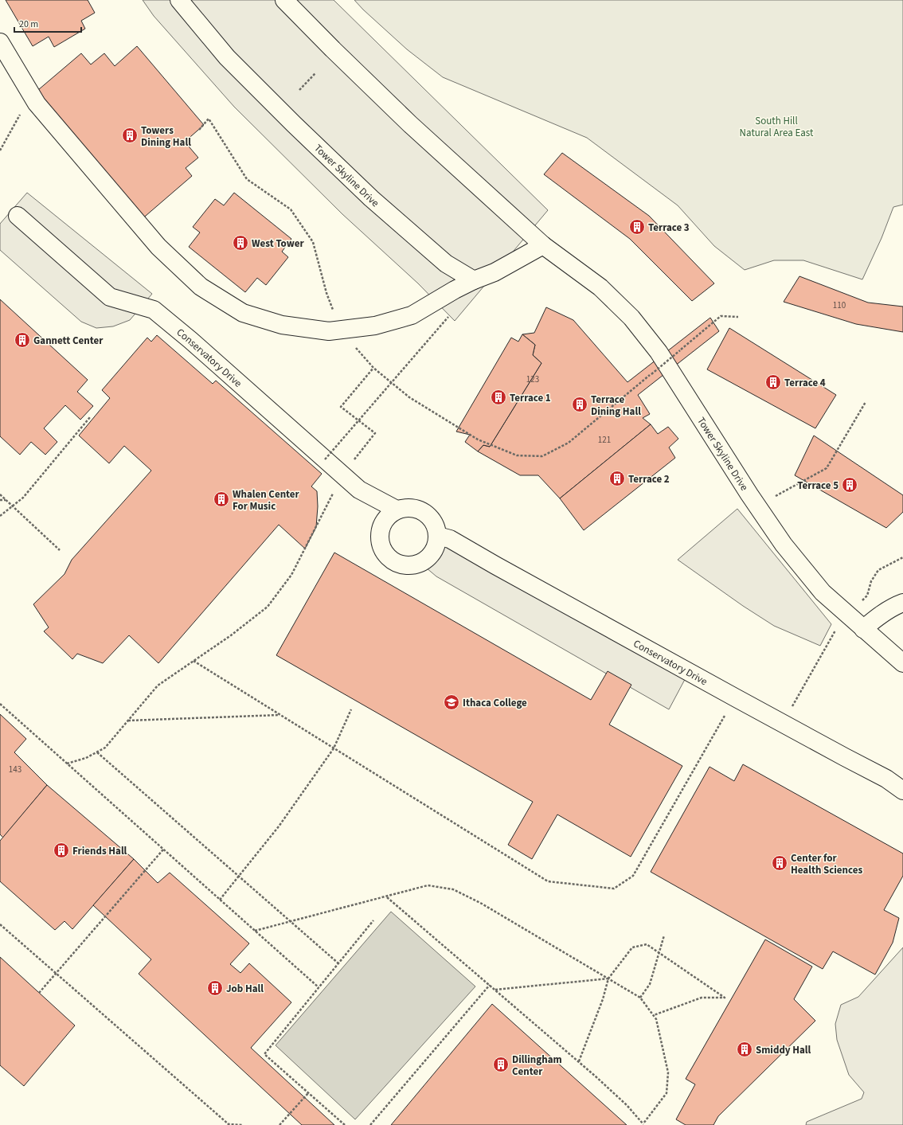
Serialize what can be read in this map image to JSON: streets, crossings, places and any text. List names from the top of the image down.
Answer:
{
  "streets": {
    "street": ["Tower Skyline Drive", "Conservatory Drive"]
  },
  "parks": ["South Hill Natural Area East"],
  "places": {
    "building": [
      "Towers Dining Hall",
      "Terrace 3",
      "West Tower",
      "Gannett Center",
      "Terrace 4",
      "Terrace 1",
      "Terrace Dining Hall",
      "Terrace 2",
      "Terrace 5",
      "Whalen Center For Music",
      "Friends Hall",
      "Center for Health Sciences",
      "Job Hall",
      "Smiddy Hall",
      "Dillingham Center"
    ],
    "school or university": ["Ithaca College"]
  },
  "house_numbers": [
    "110",
    "123",
    "121",
    "143"
  ],
  "scale_bar": "20 m"
}
